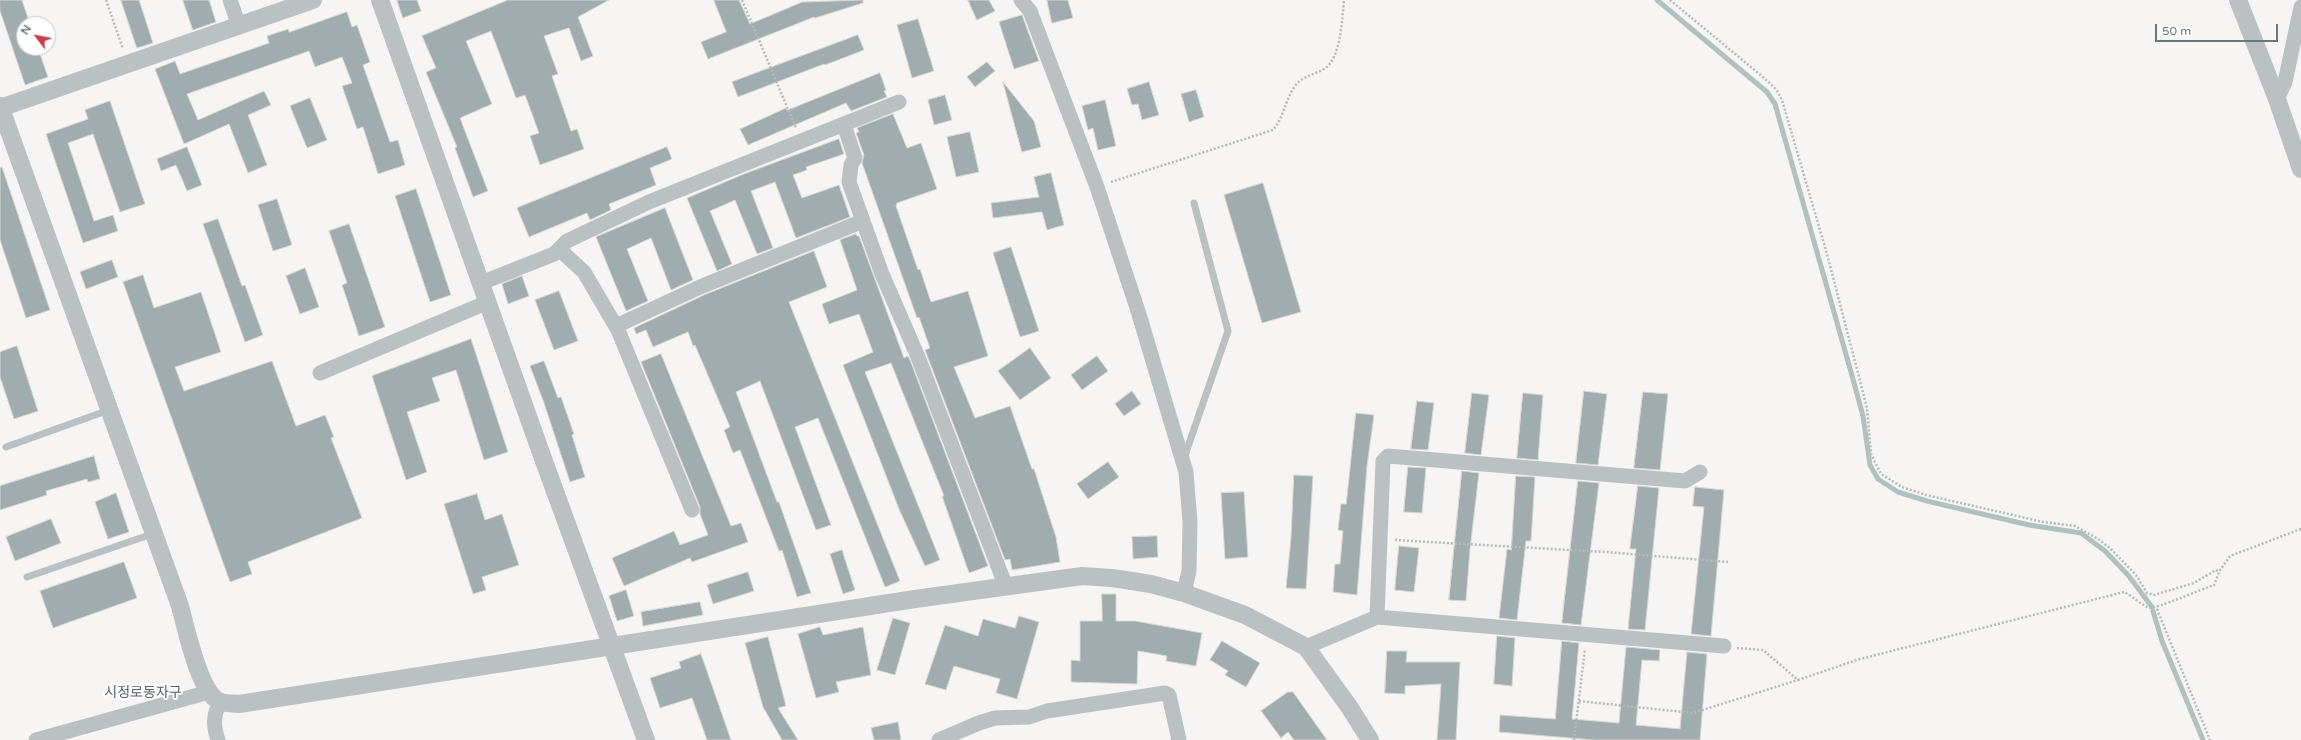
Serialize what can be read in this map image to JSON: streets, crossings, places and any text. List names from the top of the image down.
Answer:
{
  "districts": ["시정로동자구"],
  "scale_bar": "50 m",
  "north": "top left"
}
